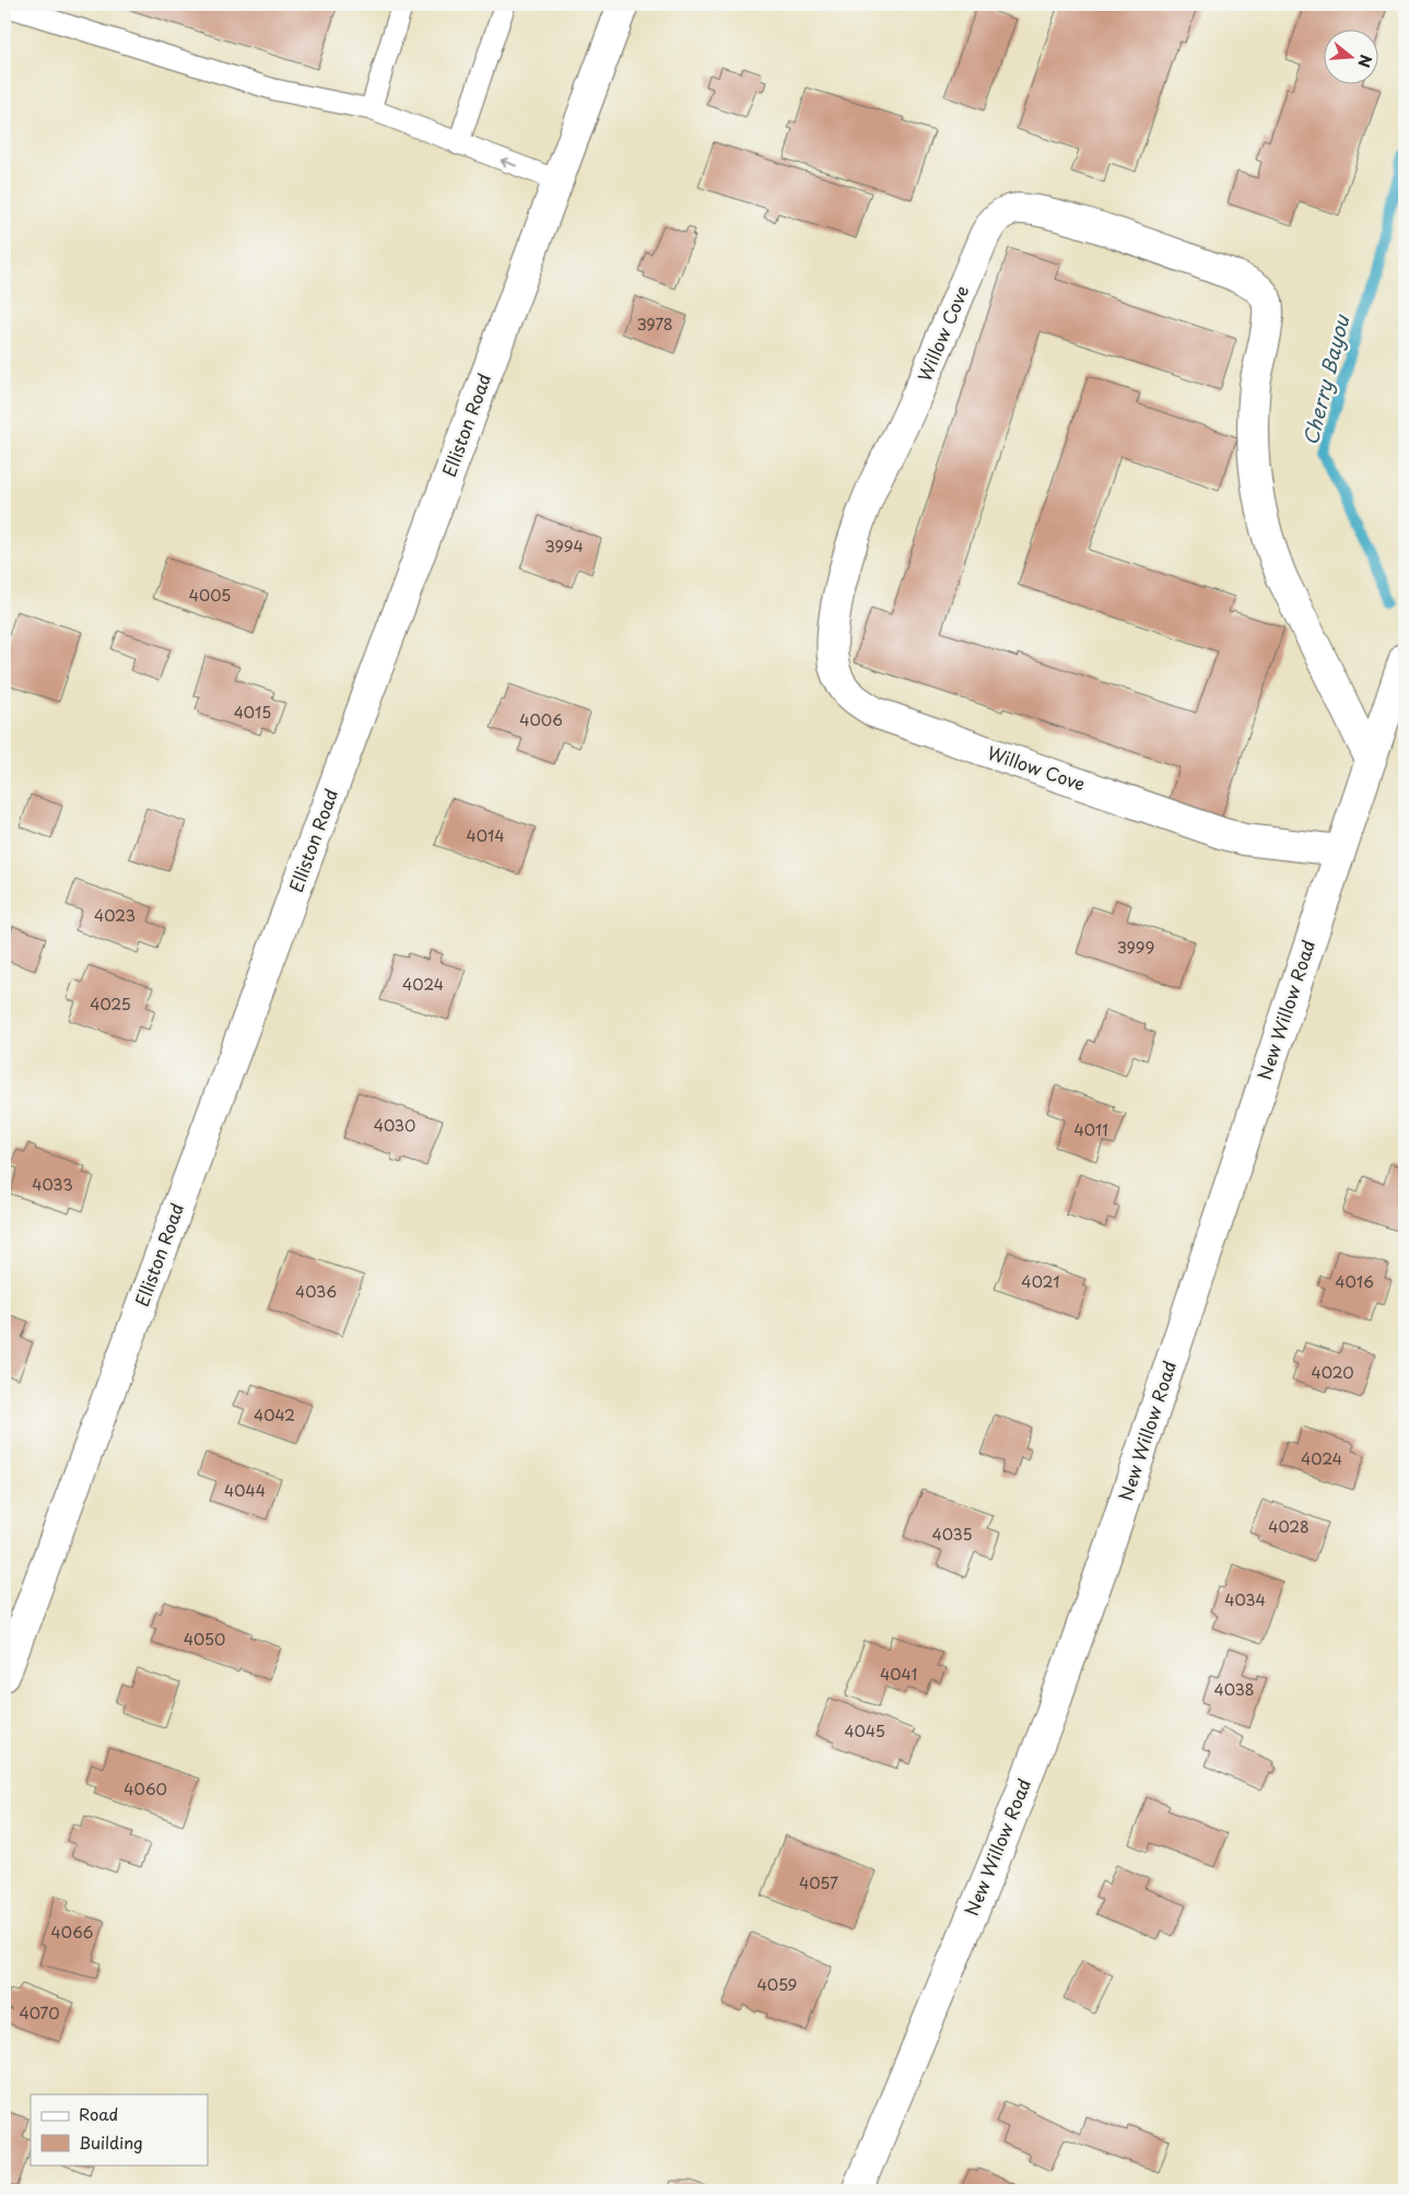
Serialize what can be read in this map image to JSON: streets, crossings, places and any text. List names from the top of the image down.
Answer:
{
  "streets": {
    "street": ["Willow Cove", "Elliston Road", "New Willow Road"]
  },
  "crossings": [
    ["Willow Cove", "New Willow Road"]
  ],
  "water": ["Cherry Bayou"],
  "house_numbers": [
    "3978",
    "3994",
    "4005",
    "4015",
    "4006",
    "4014",
    "4023",
    "3999",
    "4024",
    "4025",
    "4030",
    "4011",
    "4033",
    "4021",
    "4016",
    "4036",
    "4020",
    "4042",
    "4024",
    "4044",
    "4028",
    "4035",
    "4034",
    "4050",
    "4041",
    "4038",
    "4045",
    "4060",
    "4057",
    "4066",
    "4059",
    "4070"
  ],
  "legend": ["Road", "Building"],
  "north": "right"
}
